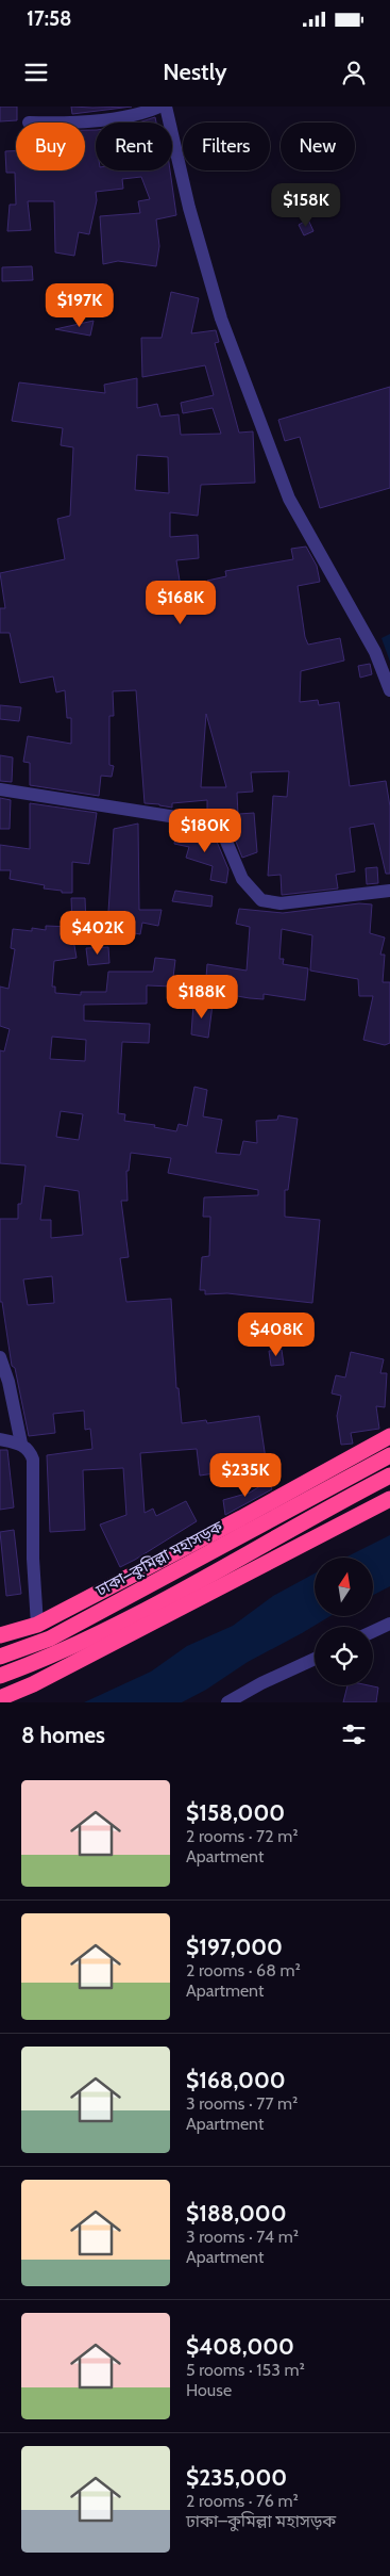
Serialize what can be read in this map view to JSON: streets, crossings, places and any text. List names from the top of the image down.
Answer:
{
  "streets": {
    "highway": ["ঢাকা–কুমিল্লা মহাসড়ক"]
  },
  "north": "top",
  "page": {
    "status": "17:58",
    "header": "Nestly",
    "chip": [
      "Buy",
      "Rent",
      "Filters",
      "New"
    ],
    "price": [
      "$158K",
      "$197K",
      "$168K",
      "$180K",
      "$402K",
      "$188K",
      "$408K",
      "$235K"
    ],
    "heading": "8 homes",
    "list": [
      {
        "name": "$158,000",
        "note": "2 rooms · 72 m² · Apartment"
      },
      {
        "name": "$197,000",
        "note": "2 rooms · 68 m² · Apartment"
      },
      {
        "name": "$168,000",
        "note": "3 rooms · 77 m² · Apartment"
      },
      {
        "name": "$188,000",
        "note": "3 rooms · 74 m² · Apartment"
      },
      {
        "name": "$408,000",
        "note": "5 rooms · 153 m² · House"
      },
      {
        "name": "$235,000",
        "note": "2 rooms · 76 m² · ঢাকা–কুমিল্লা মহাসড়ক"
      }
    ]
  }
}
